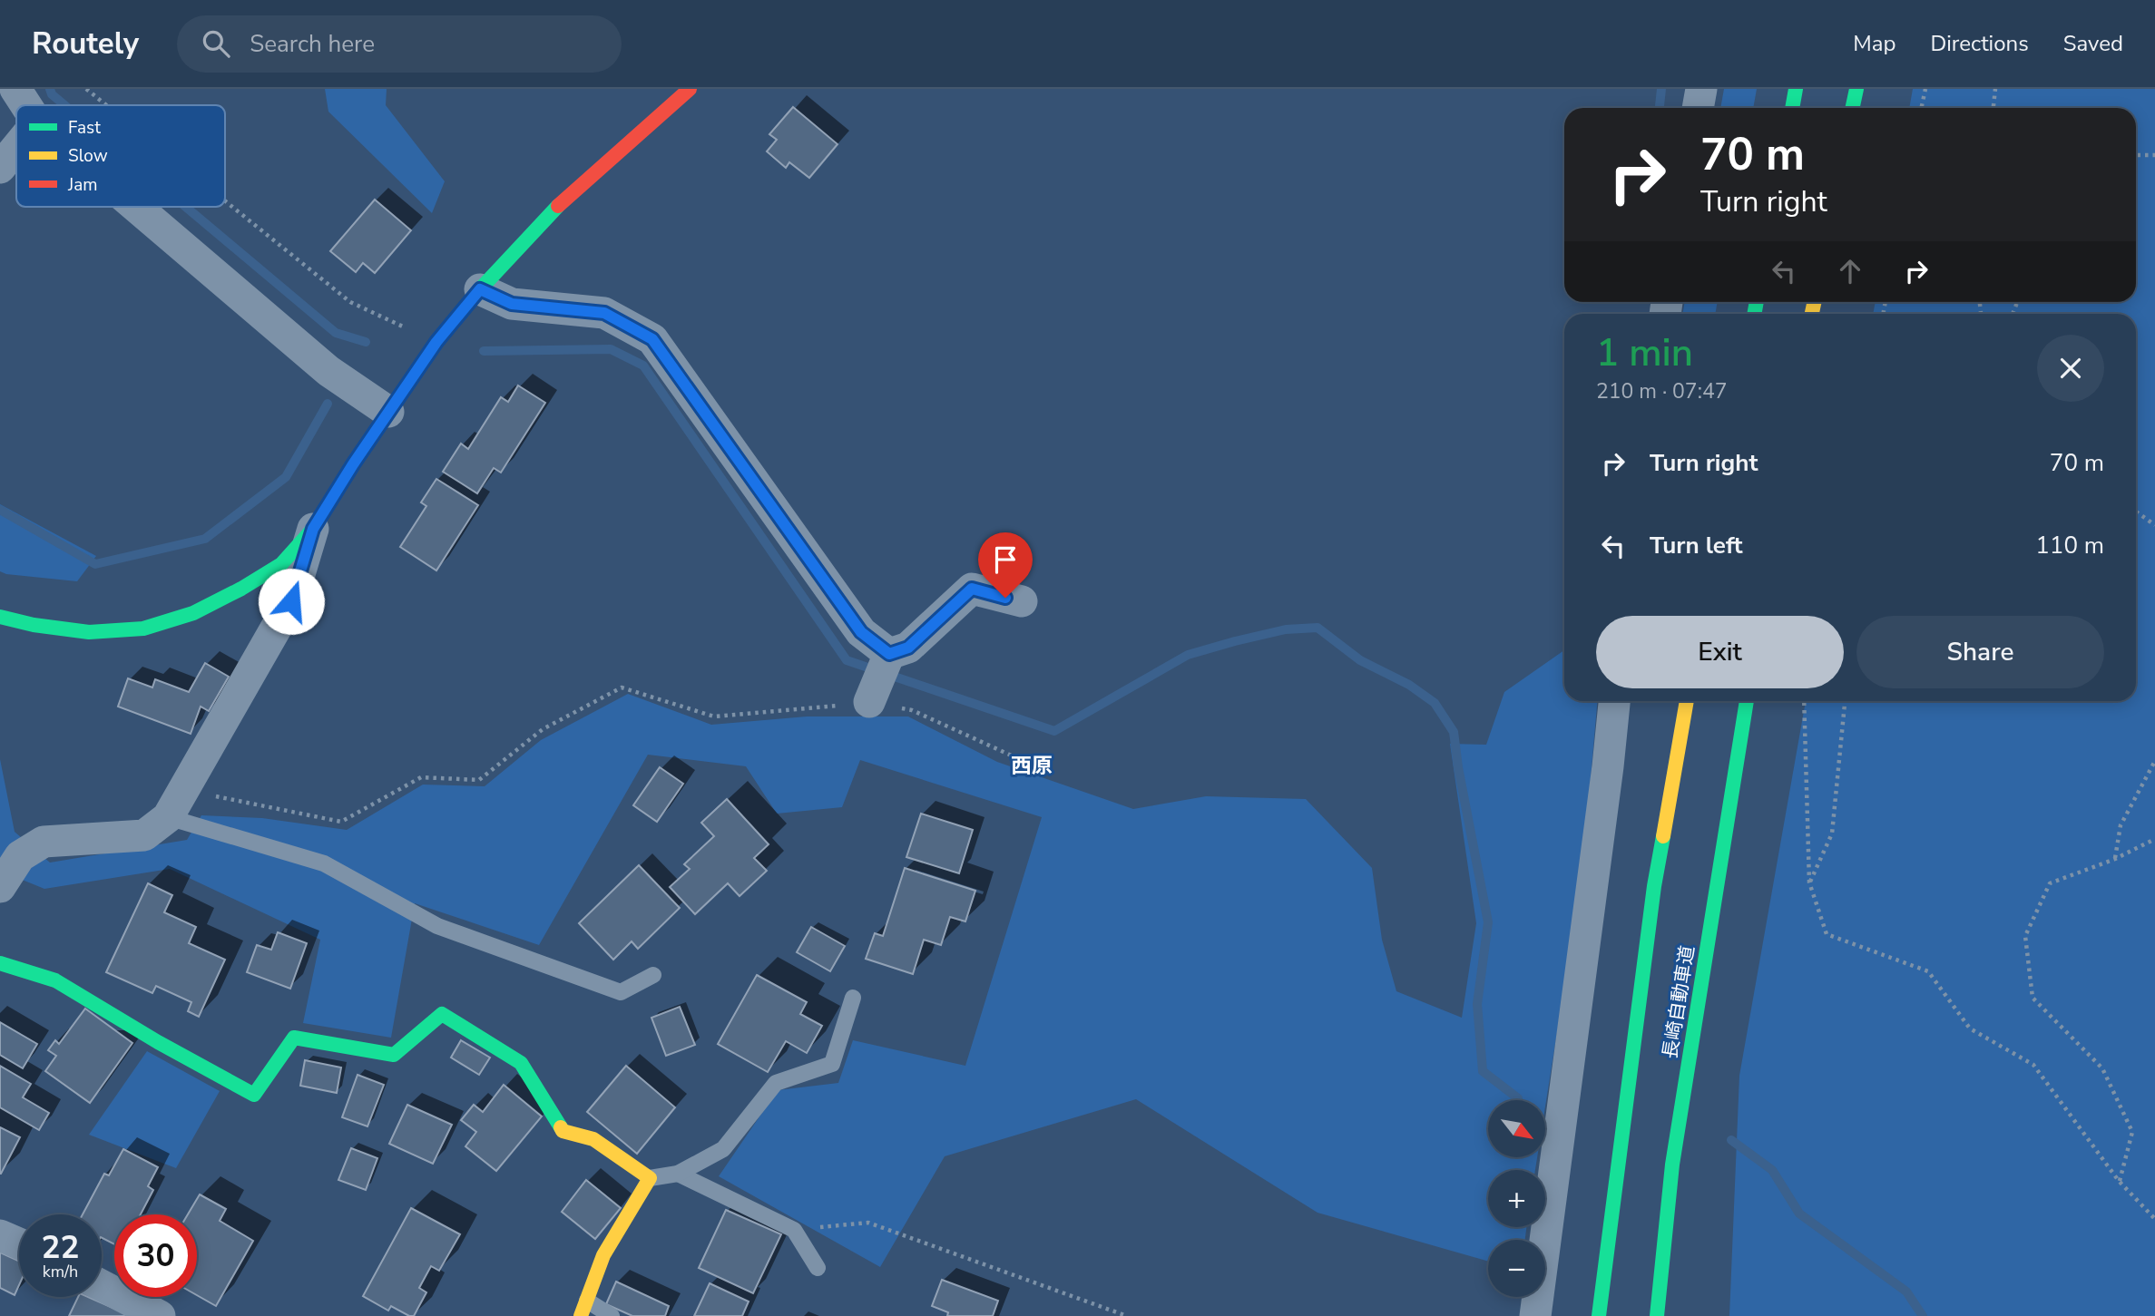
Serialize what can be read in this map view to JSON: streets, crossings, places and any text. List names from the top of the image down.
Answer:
{
  "streets": {
    "main road": ["長崎自動車道"]
  },
  "districts": ["西原"],
  "legend": ["Fast", "Slow", "Jam"],
  "north": "bottom right",
  "page": {
    "header": "Routely",
    "search": "Search here",
    "nav": ["Map", "Directions", "Saved"],
    "turn": ["70 m", "Turn right"],
    "heading": ["1 min", "210 m · 07:47"],
    "list": [
      {
        "name": "Turn right",
        "value": "70 m"
      },
      {
        "name": "Turn left",
        "value": "110 m"
      }
    ],
    "buttons": ["Exit", "Share"],
    "map_buttons": ["+", "−"],
    "speed": "22 km/h",
    "limit": "30"
  }
}
